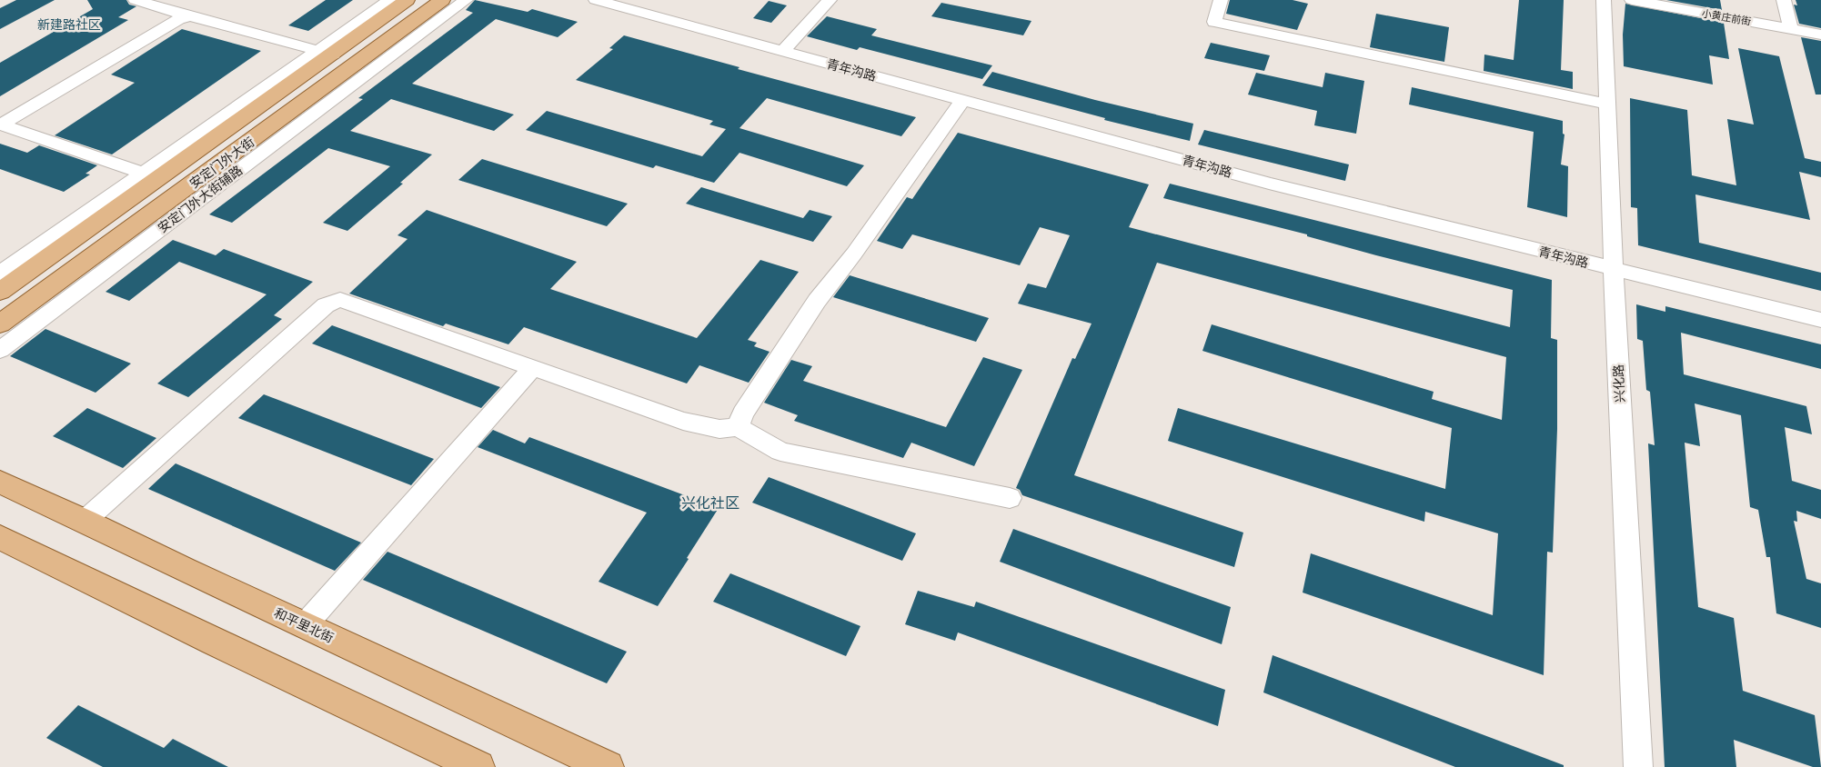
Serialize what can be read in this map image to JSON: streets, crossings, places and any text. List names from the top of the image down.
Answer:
{
  "streets": {
    "main road": ["安定门外大街", "和平里北街"],
    "street": [
      "小黄庄前街",
      "青年沟路",
      "安定门外大街辅路",
      "兴化路"
    ]
  },
  "crossings": [
    ["青年沟路", "兴化路"]
  ],
  "districts": ["新建路社区", "兴化社区"]
}
